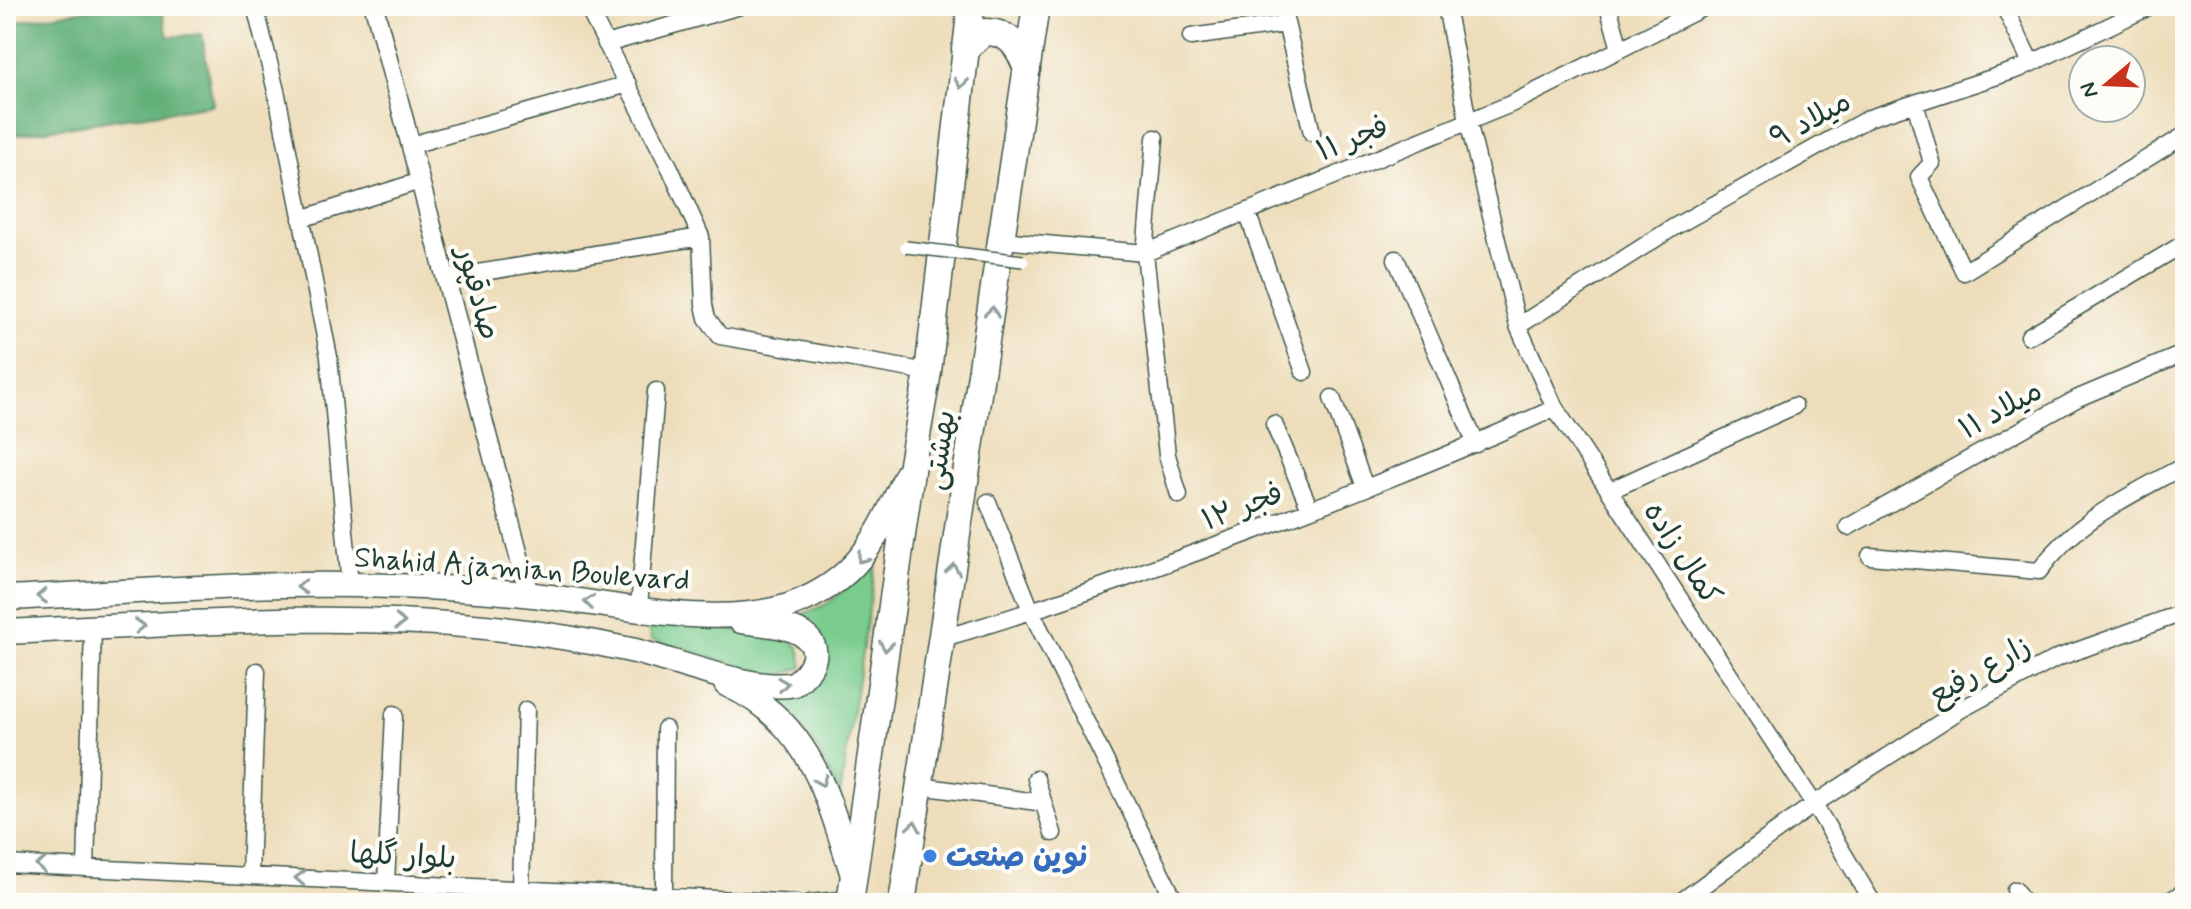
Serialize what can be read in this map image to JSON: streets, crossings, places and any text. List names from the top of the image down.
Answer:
{
  "streets": {
    "highway": ["بهشتی"],
    "main road": ["Shahid Ajamian Boulevard"],
    "street": [
      "میلاد ۹",
      "فجر ۱۱",
      "صادقپور",
      "میلاد ۱۱",
      "فجر ۱۲",
      "کمال زاده",
      "زارع رفیع",
      "بلوار گلها"
    ]
  },
  "crossings": [
    ["میلاد ۹", "کمال زاده"],
    ["فجر ۱۱", "بهشتی"],
    ["فجر ۱۱", "کمال زاده"],
    ["صادقپور", "Shahid Ajamian Boulevard"],
    ["بهشتی", "فجر ۱۲"],
    ["بهشتی", "Shahid Ajamian Boulevard"],
    ["فجر ۱۲", "کمال زاده"],
    ["کمال زاده", "زارع رفیع"]
  ],
  "places": ["نوین صنعت"],
  "north": "left"
}
